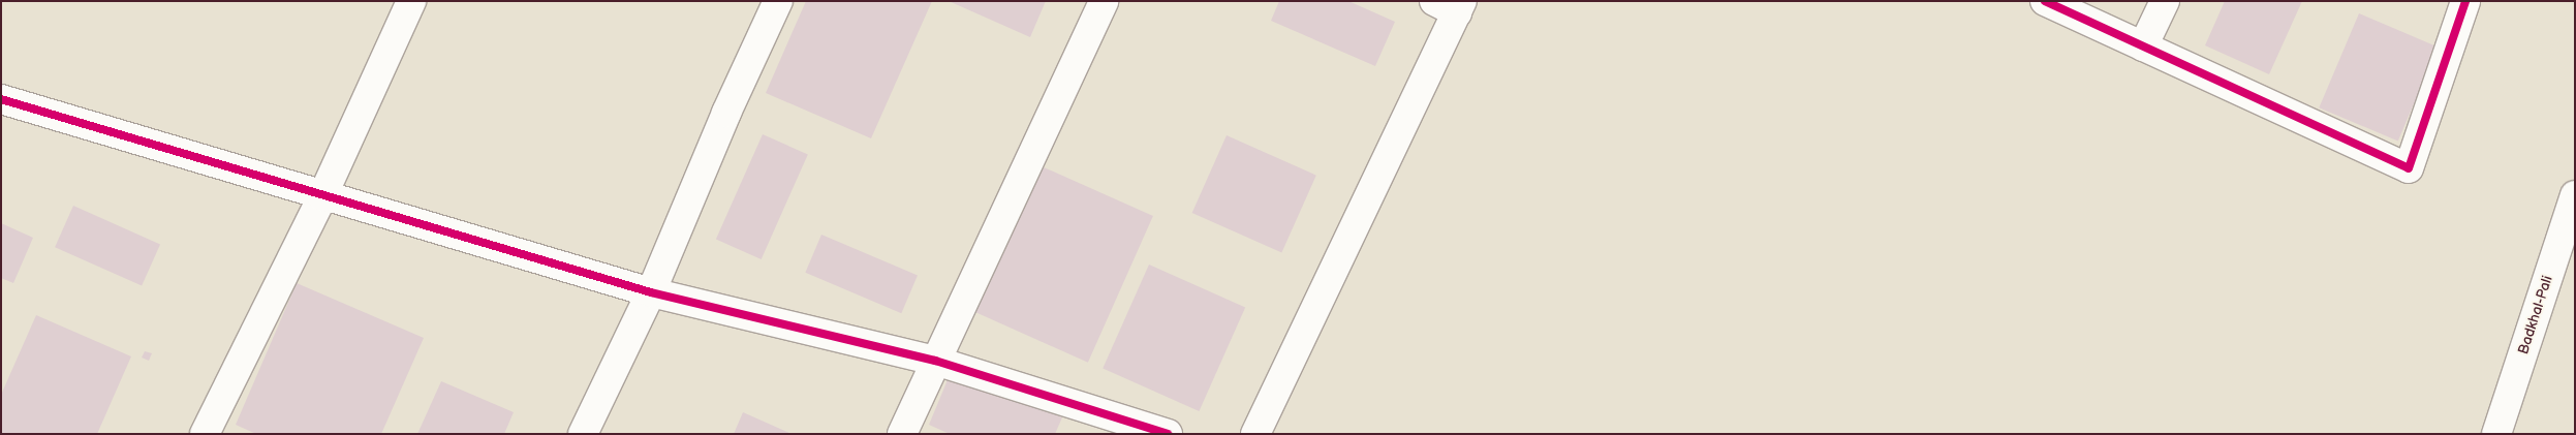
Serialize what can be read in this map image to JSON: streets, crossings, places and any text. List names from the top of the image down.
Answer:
{
  "streets": {
    "street": ["Badkhal-Pali"]
  }
}
